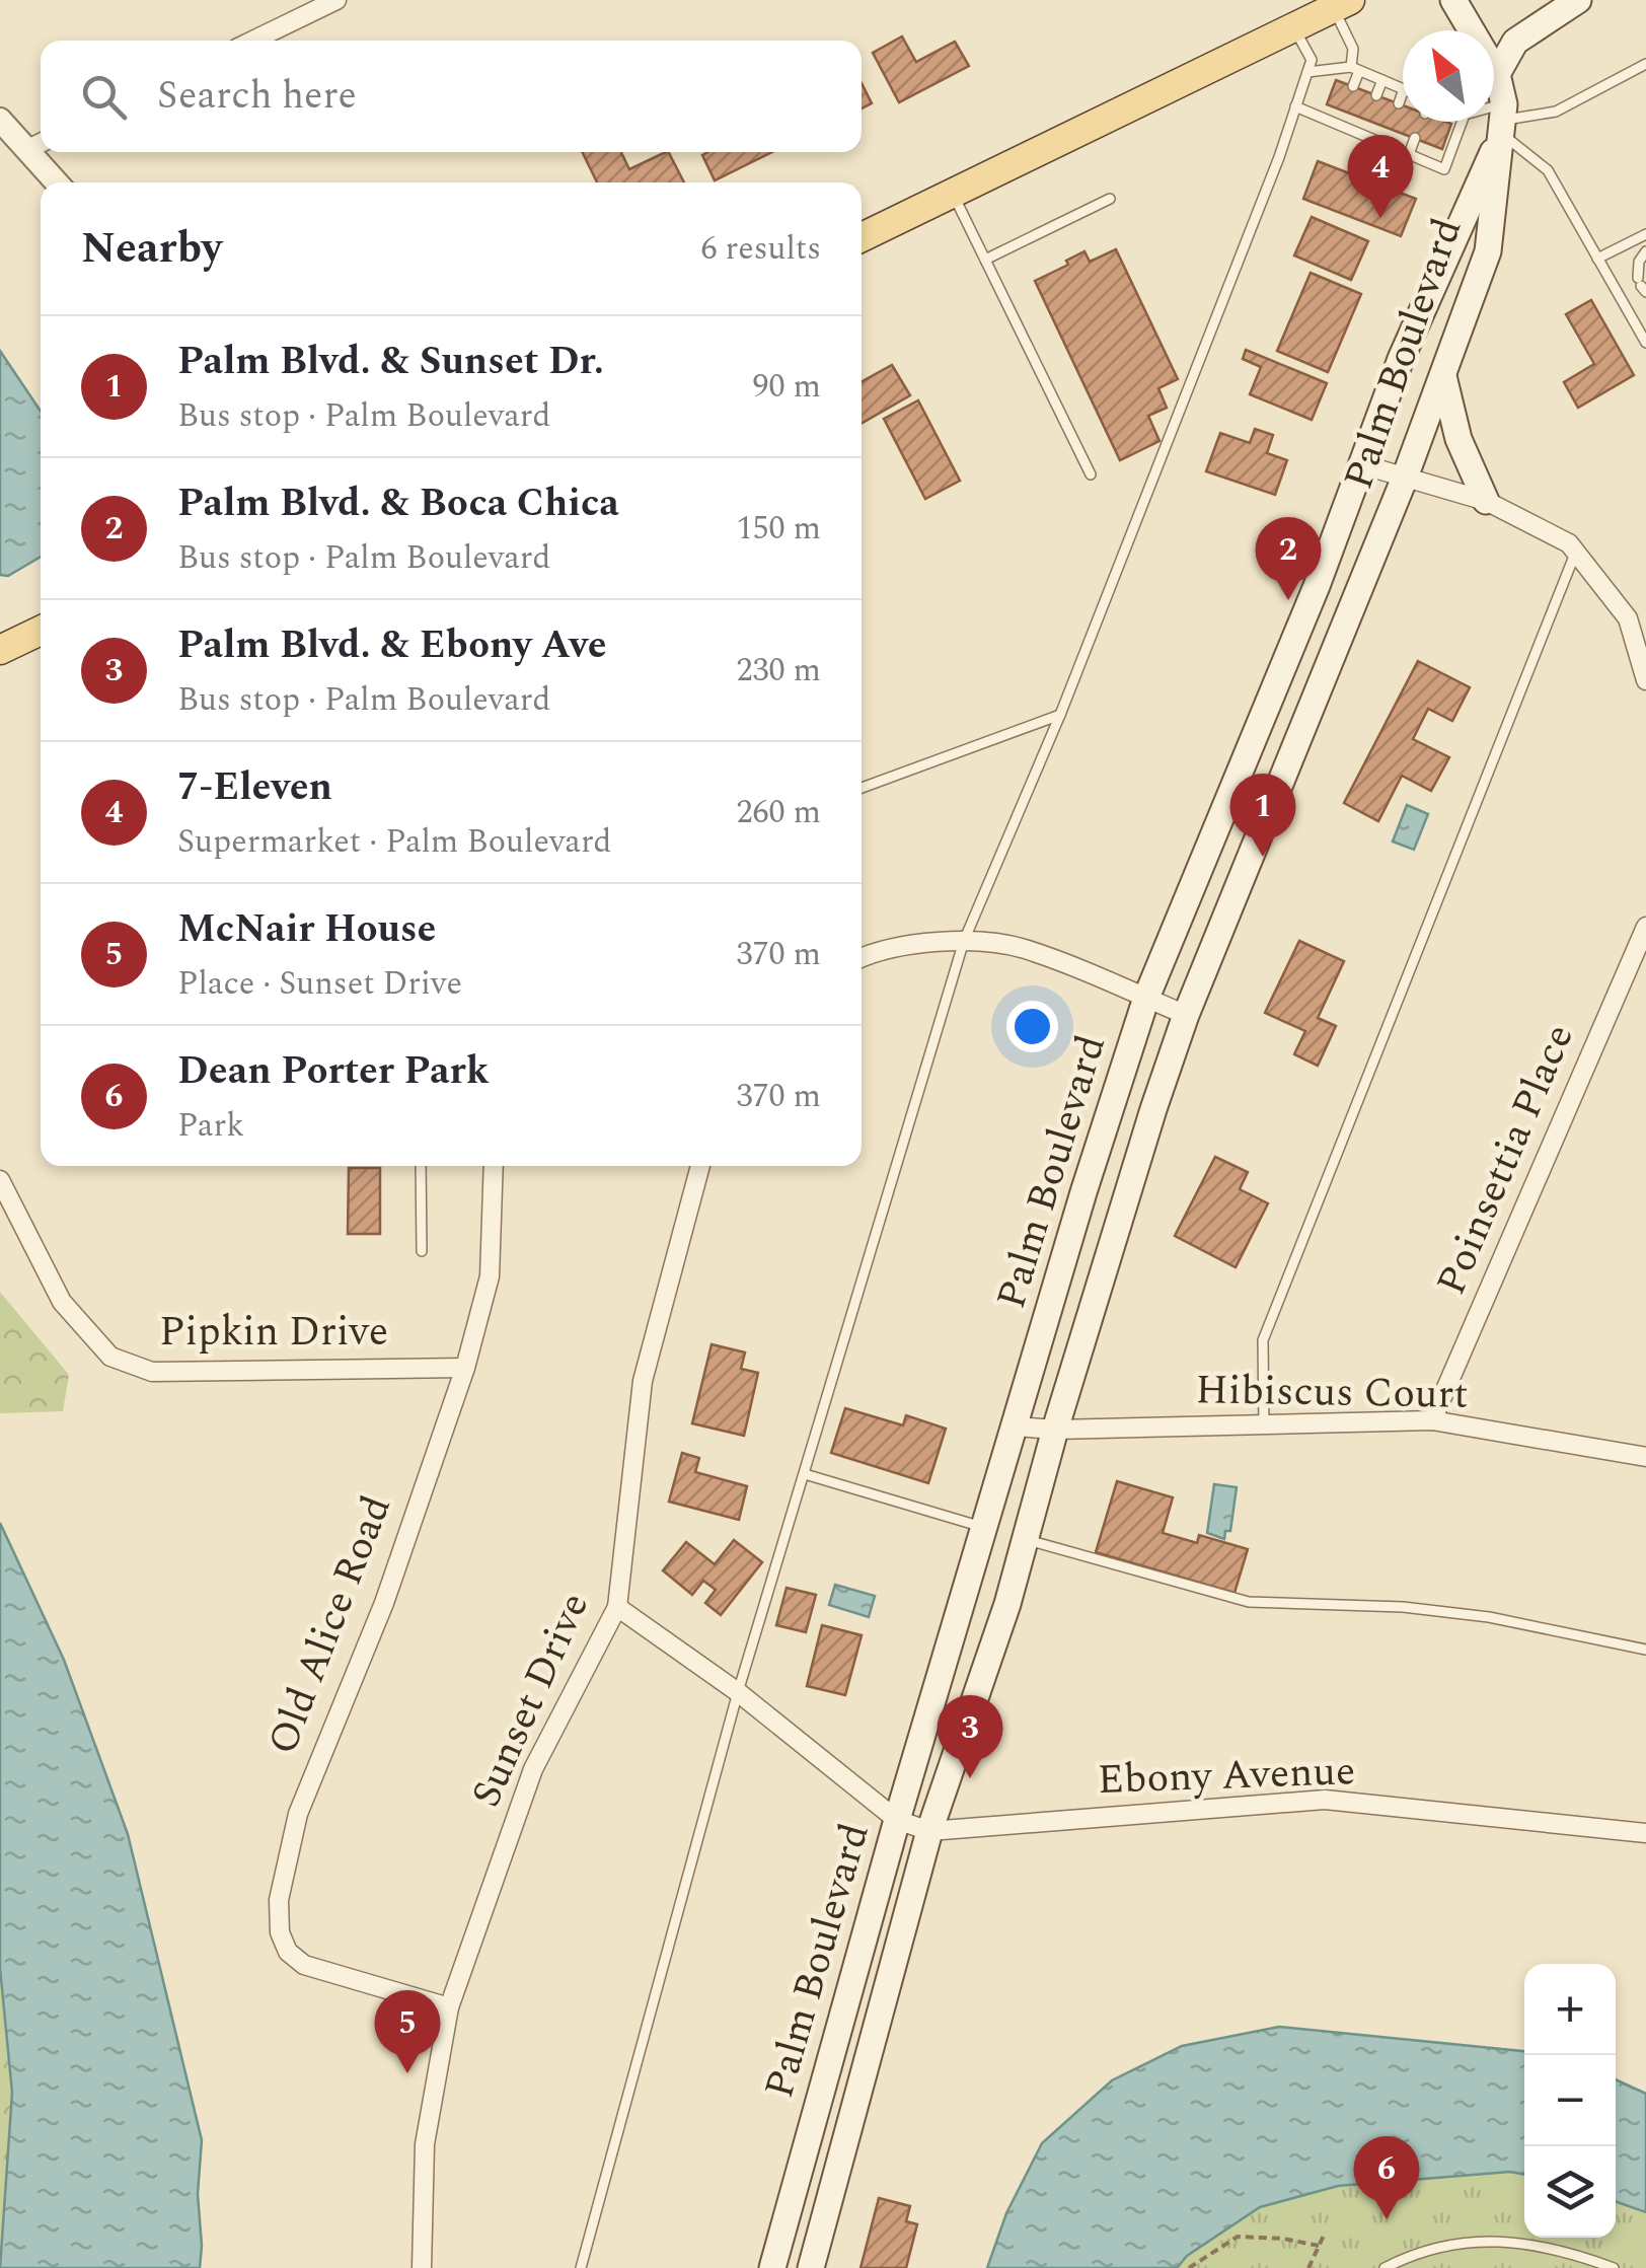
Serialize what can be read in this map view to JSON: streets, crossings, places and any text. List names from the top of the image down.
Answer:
{
  "streets": {
    "main road": ["Palm Boulevard"],
    "street": [
      "Poinsettia Place",
      "Pipkin Drive",
      "Hibiscus Court",
      "Old Alice Road",
      "Sunset Drive",
      "Ebony Avenue"
    ]
  },
  "crossings": [
    ["Palm Boulevard", "Hibiscus Court"],
    ["Palm Boulevard", "Ebony Avenue"],
    ["Poinsettia Place", "Hibiscus Court"],
    ["Pipkin Drive", "Old Alice Road"],
    ["Old Alice Road", "Sunset Drive"]
  ],
  "north": "top left",
  "page": {
    "search": "Search here",
    "pins": [
      "4",
      "2",
      "1",
      "3",
      "5",
      "6"
    ],
    "heading": ["Nearby", "6 results"],
    "list": [
      {
        "mark": "1",
        "name": "Palm Blvd. & Sunset Dr.",
        "note": "Bus stop · Palm Boulevard",
        "value": "90 m"
      },
      {
        "mark": "2",
        "name": "Palm Blvd. & Boca Chica",
        "note": "Bus stop · Palm Boulevard",
        "value": "150 m"
      },
      {
        "mark": "3",
        "name": "Palm Blvd. & Ebony Ave",
        "note": "Bus stop · Palm Boulevard",
        "value": "230 m"
      },
      {
        "mark": "4",
        "name": "7-Eleven",
        "note": "Supermarket · Palm Boulevard",
        "value": "260 m"
      },
      {
        "mark": "5",
        "name": "McNair House",
        "note": "Place · Sunset Drive",
        "value": "370 m"
      },
      {
        "mark": "6",
        "name": "Dean Porter Park",
        "note": "Park",
        "value": "370 m"
      }
    ],
    "map_buttons": ["+", "−"]
  }
}
